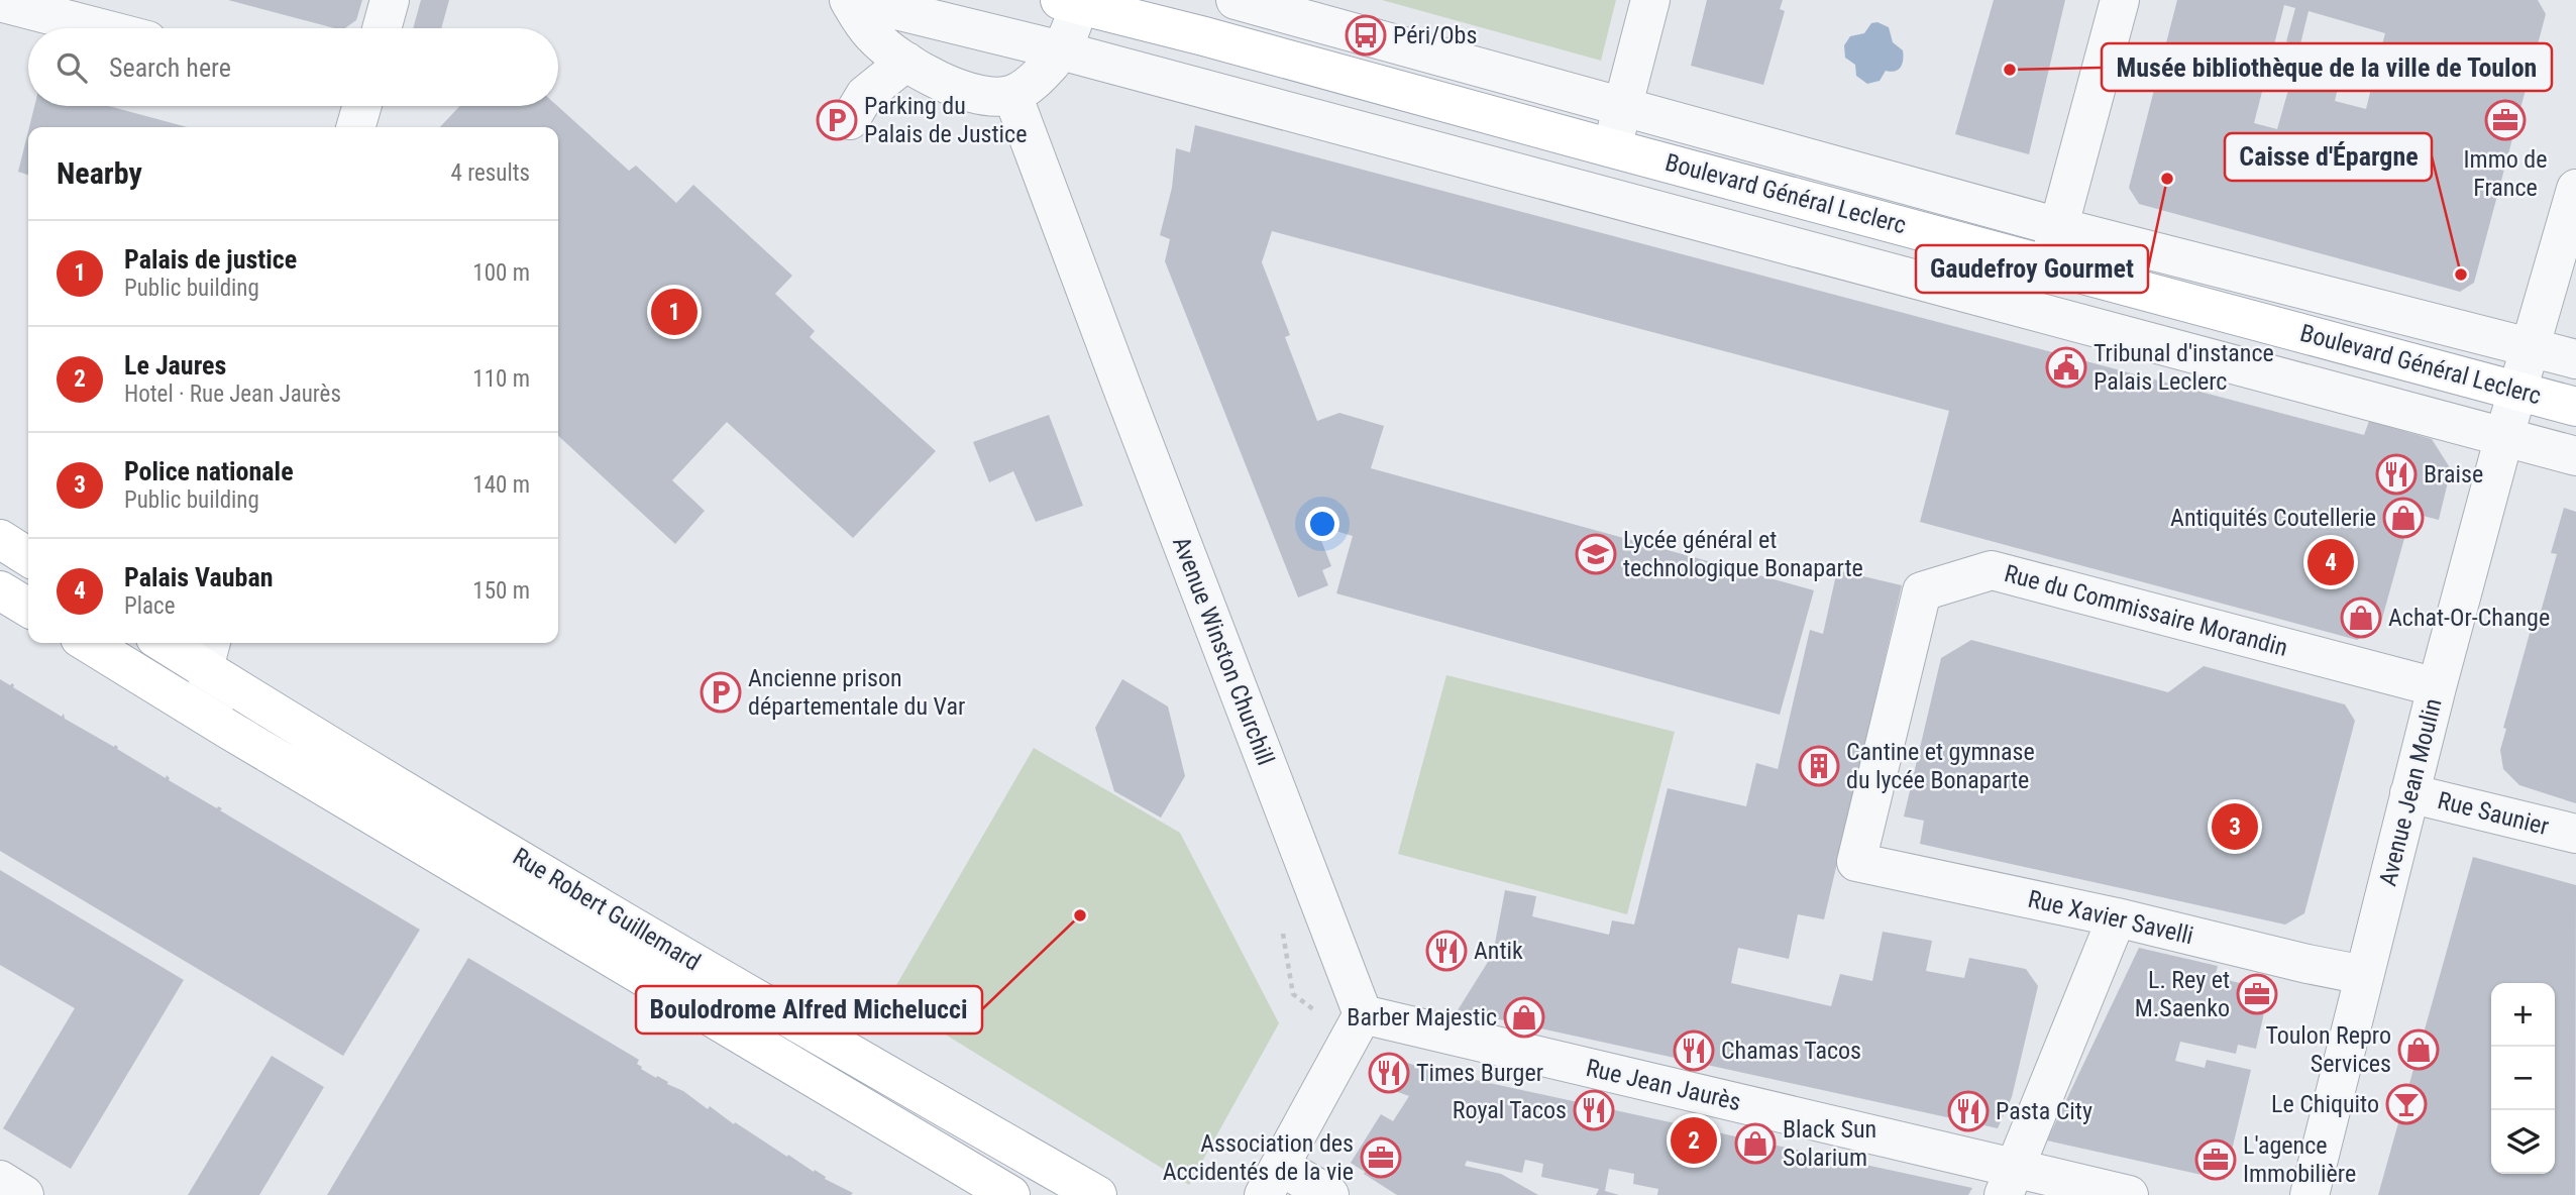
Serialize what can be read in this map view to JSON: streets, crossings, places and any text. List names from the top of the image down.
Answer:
{
  "streets": {
    "main road": ["Boulevard Général Leclerc", "Rue Robert Guillemard"],
    "street": [
      "Rue du Commissaire Morandin",
      "Avenue Winston Churchill",
      "Avenue Jean Moulin",
      "Rue Saunier",
      "Rue Xavier Savelli",
      "Rue Jean Jaurès"
    ]
  },
  "crossings": [
    ["Boulevard Général Leclerc", "Avenue Jean Moulin"],
    ["Rue du Commissaire Morandin", "Avenue Jean Moulin"],
    ["Rue du Commissaire Morandin", "Rue Xavier Savelli"],
    ["Avenue Winston Churchill", "Rue Jean Jaurès"],
    ["Avenue Jean Moulin", "Rue Saunier"],
    ["Avenue Jean Moulin", "Rue Xavier Savelli"]
  ],
  "places": {
    "bus stop": ["Péri/Obs"],
    "other": [
      "Musée bibliothèque de la ville de Toulon",
      "Gaudefroy Gourmet",
      "Caisse d'Épargne",
      "Boulodrome Alfred Michelucci"
    ],
    "parking": ["Parking du Palais de Justice", "Ancienne prison départementale du Var"],
    "office": [
      "Immo de France",
      "L. Rey et M.Saenko",
      "Association des Accidentés de la vie",
      "L'agence Immobilière"
    ],
    "public building": ["Tribunal d'instance Palais Leclerc"],
    "restaurant": [
      "Braise",
      "Antik",
      "Chamas Tacos",
      "Times Burger",
      "Royal Tacos",
      "Pasta City"
    ],
    "shop": [
      "Antiquités Coutellerie",
      "Achat-Or-Change",
      "Barber Majestic",
      "Toulon Repro Services",
      "Black Sun Solarium"
    ],
    "school or university": ["Lycée général et technologique Bonaparte"],
    "building": ["Cantine et gymnase du lycée Bonaparte"],
    "bar": ["Le Chiquito"]
  },
  "page": {
    "search": "Search here",
    "heading": ["Nearby", "4 results"],
    "list": [
      {
        "mark": "1",
        "name": "Palais de justice",
        "note": "Public building",
        "value": "100 m"
      },
      {
        "mark": "2",
        "name": "Le Jaures",
        "note": "Hotel · Rue Jean Jaurès",
        "value": "110 m"
      },
      {
        "mark": "3",
        "name": "Police nationale",
        "note": "Public building",
        "value": "140 m"
      },
      {
        "mark": "4",
        "name": "Palais Vauban",
        "note": "Place",
        "value": "150 m"
      }
    ],
    "pins": [
      "1",
      "4",
      "3",
      "2"
    ],
    "map_buttons": ["+", "−"]
  }
}
